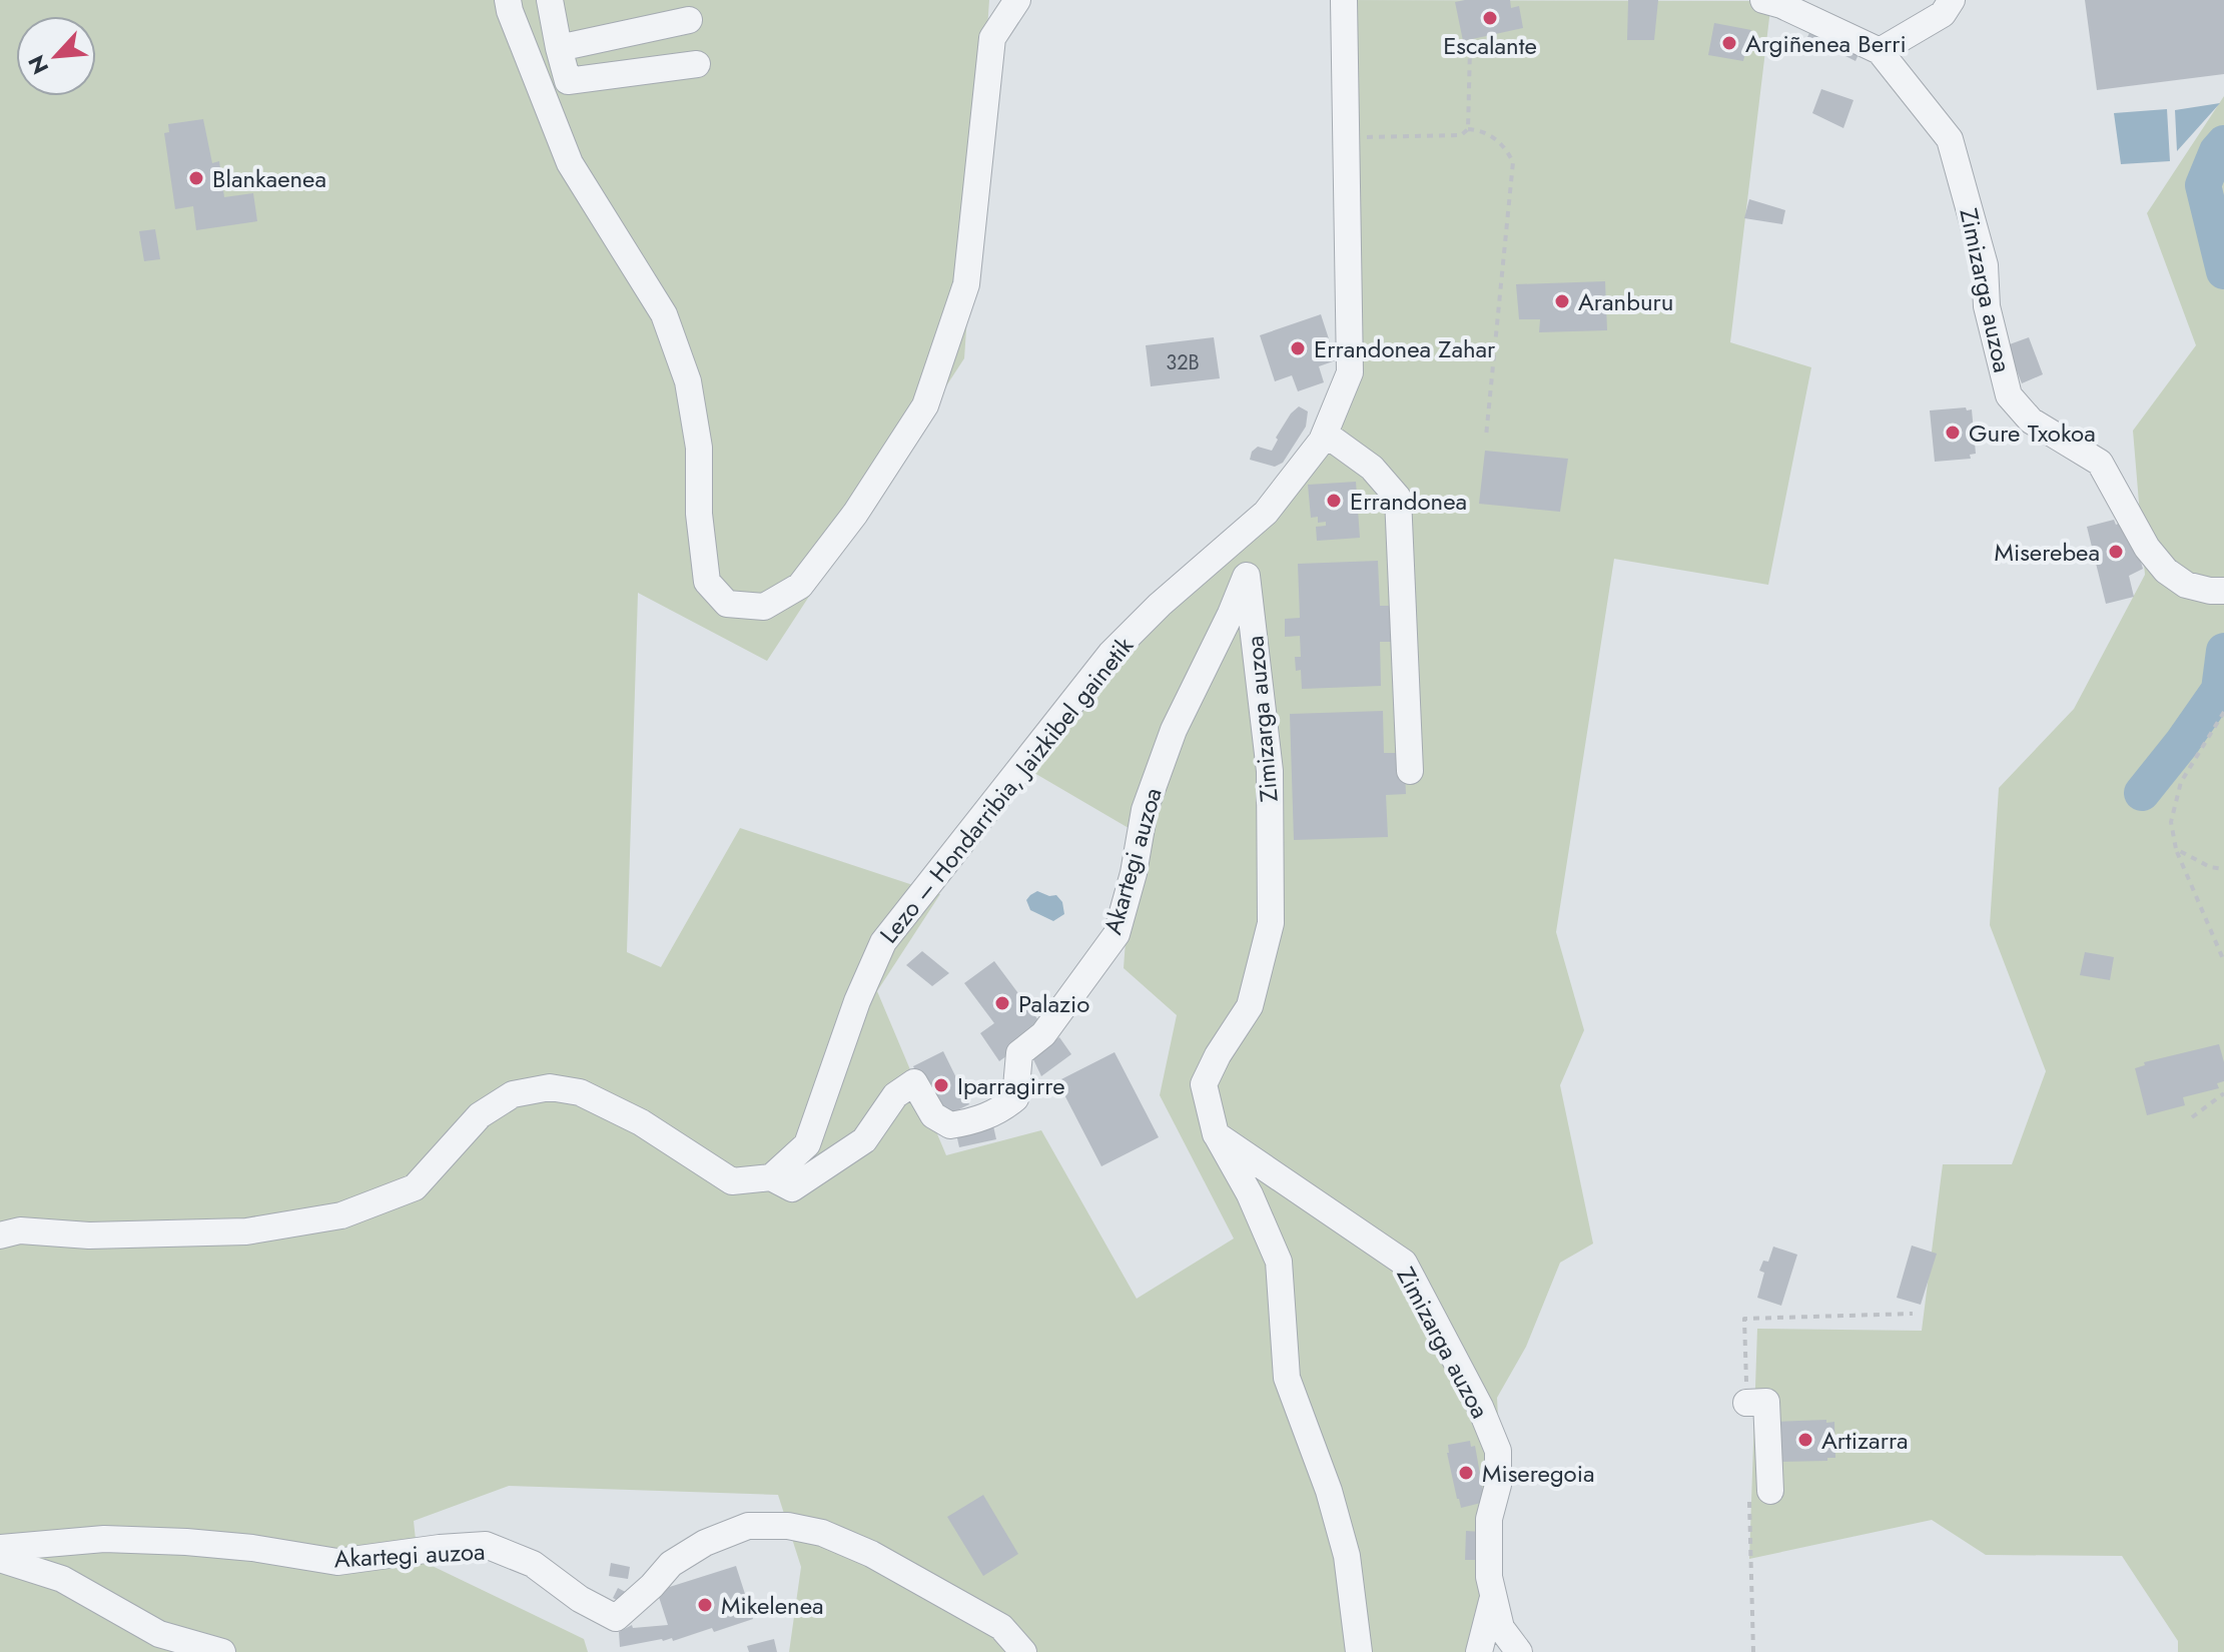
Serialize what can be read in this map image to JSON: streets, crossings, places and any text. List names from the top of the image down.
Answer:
{
  "streets": {
    "street": ["Zimizarga auzoa", "Lezo – Hondarribia, Jaizkibel gainetik", "Akartegi auzoa"]
  },
  "crossings": [
    ["Zimizarga auzoa", "Akartegi auzoa"],
    ["Lezo – Hondarribia, Jaizkibel gainetik", "Akartegi auzoa"]
  ],
  "places": [
    "Escalante",
    "Argiñenea Berri",
    "Blankaenea",
    "Aranburu",
    "Errandonea Zahar",
    "Gure Txokoa",
    "Errandonea",
    "Miserebea",
    "Palazio",
    "Iparragirre",
    "Artizarra",
    "Miseregoia",
    "Mikelenea"
  ],
  "house_numbers": ["32B"],
  "north": "bottom left"
}
